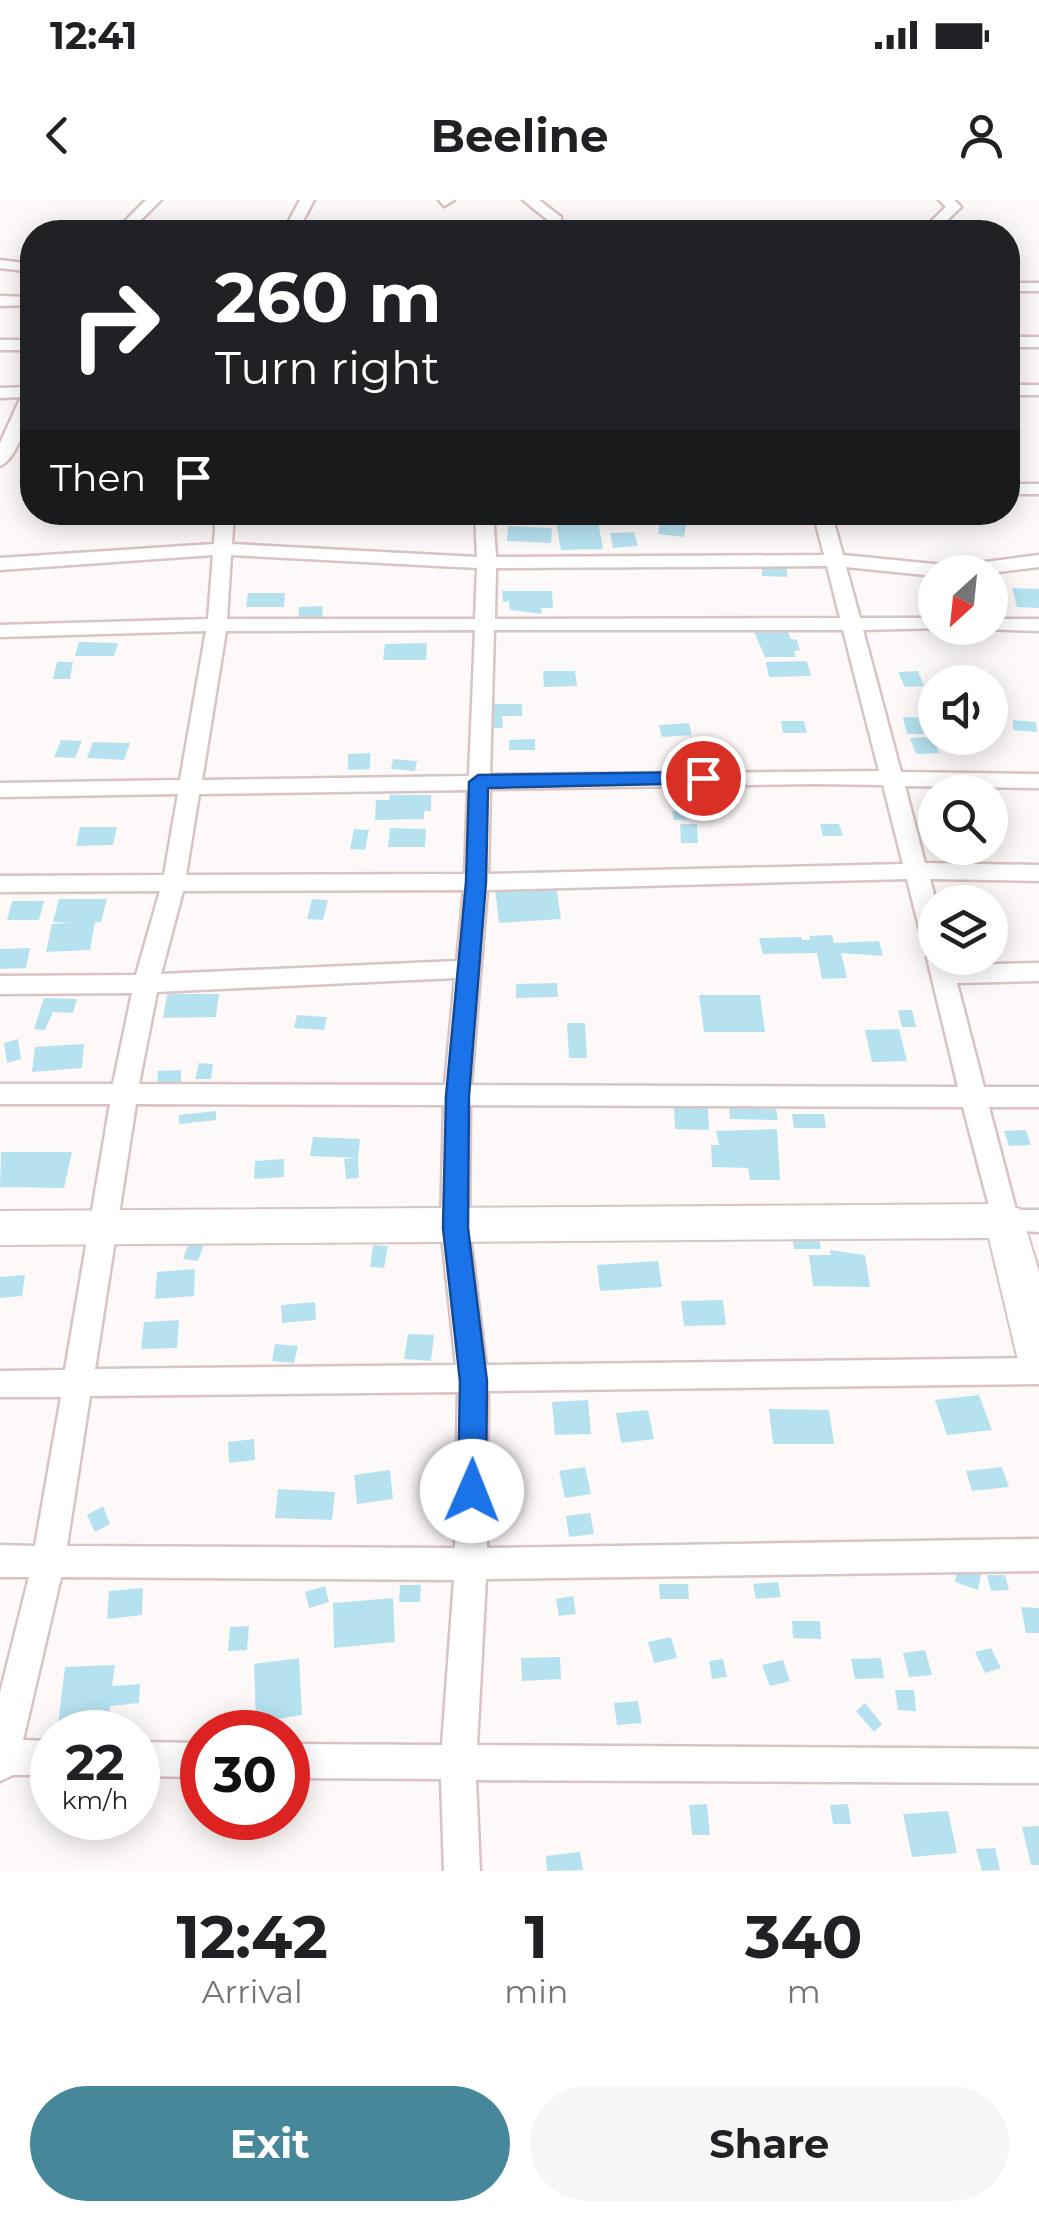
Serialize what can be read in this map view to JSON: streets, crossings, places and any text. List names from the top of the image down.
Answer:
{
  "north": "bottom left",
  "page": {
    "status": "12:41",
    "header": "Beeline",
    "turn": ["260 m", "Turn right"],
    "then": "Then",
    "speed": "22 km/h",
    "limit": "30",
    "eta": [
      "12:42",
      "Arrival",
      "1",
      "min",
      "340",
      "m"
    ],
    "buttons": ["Exit", "Share"]
  }
}
